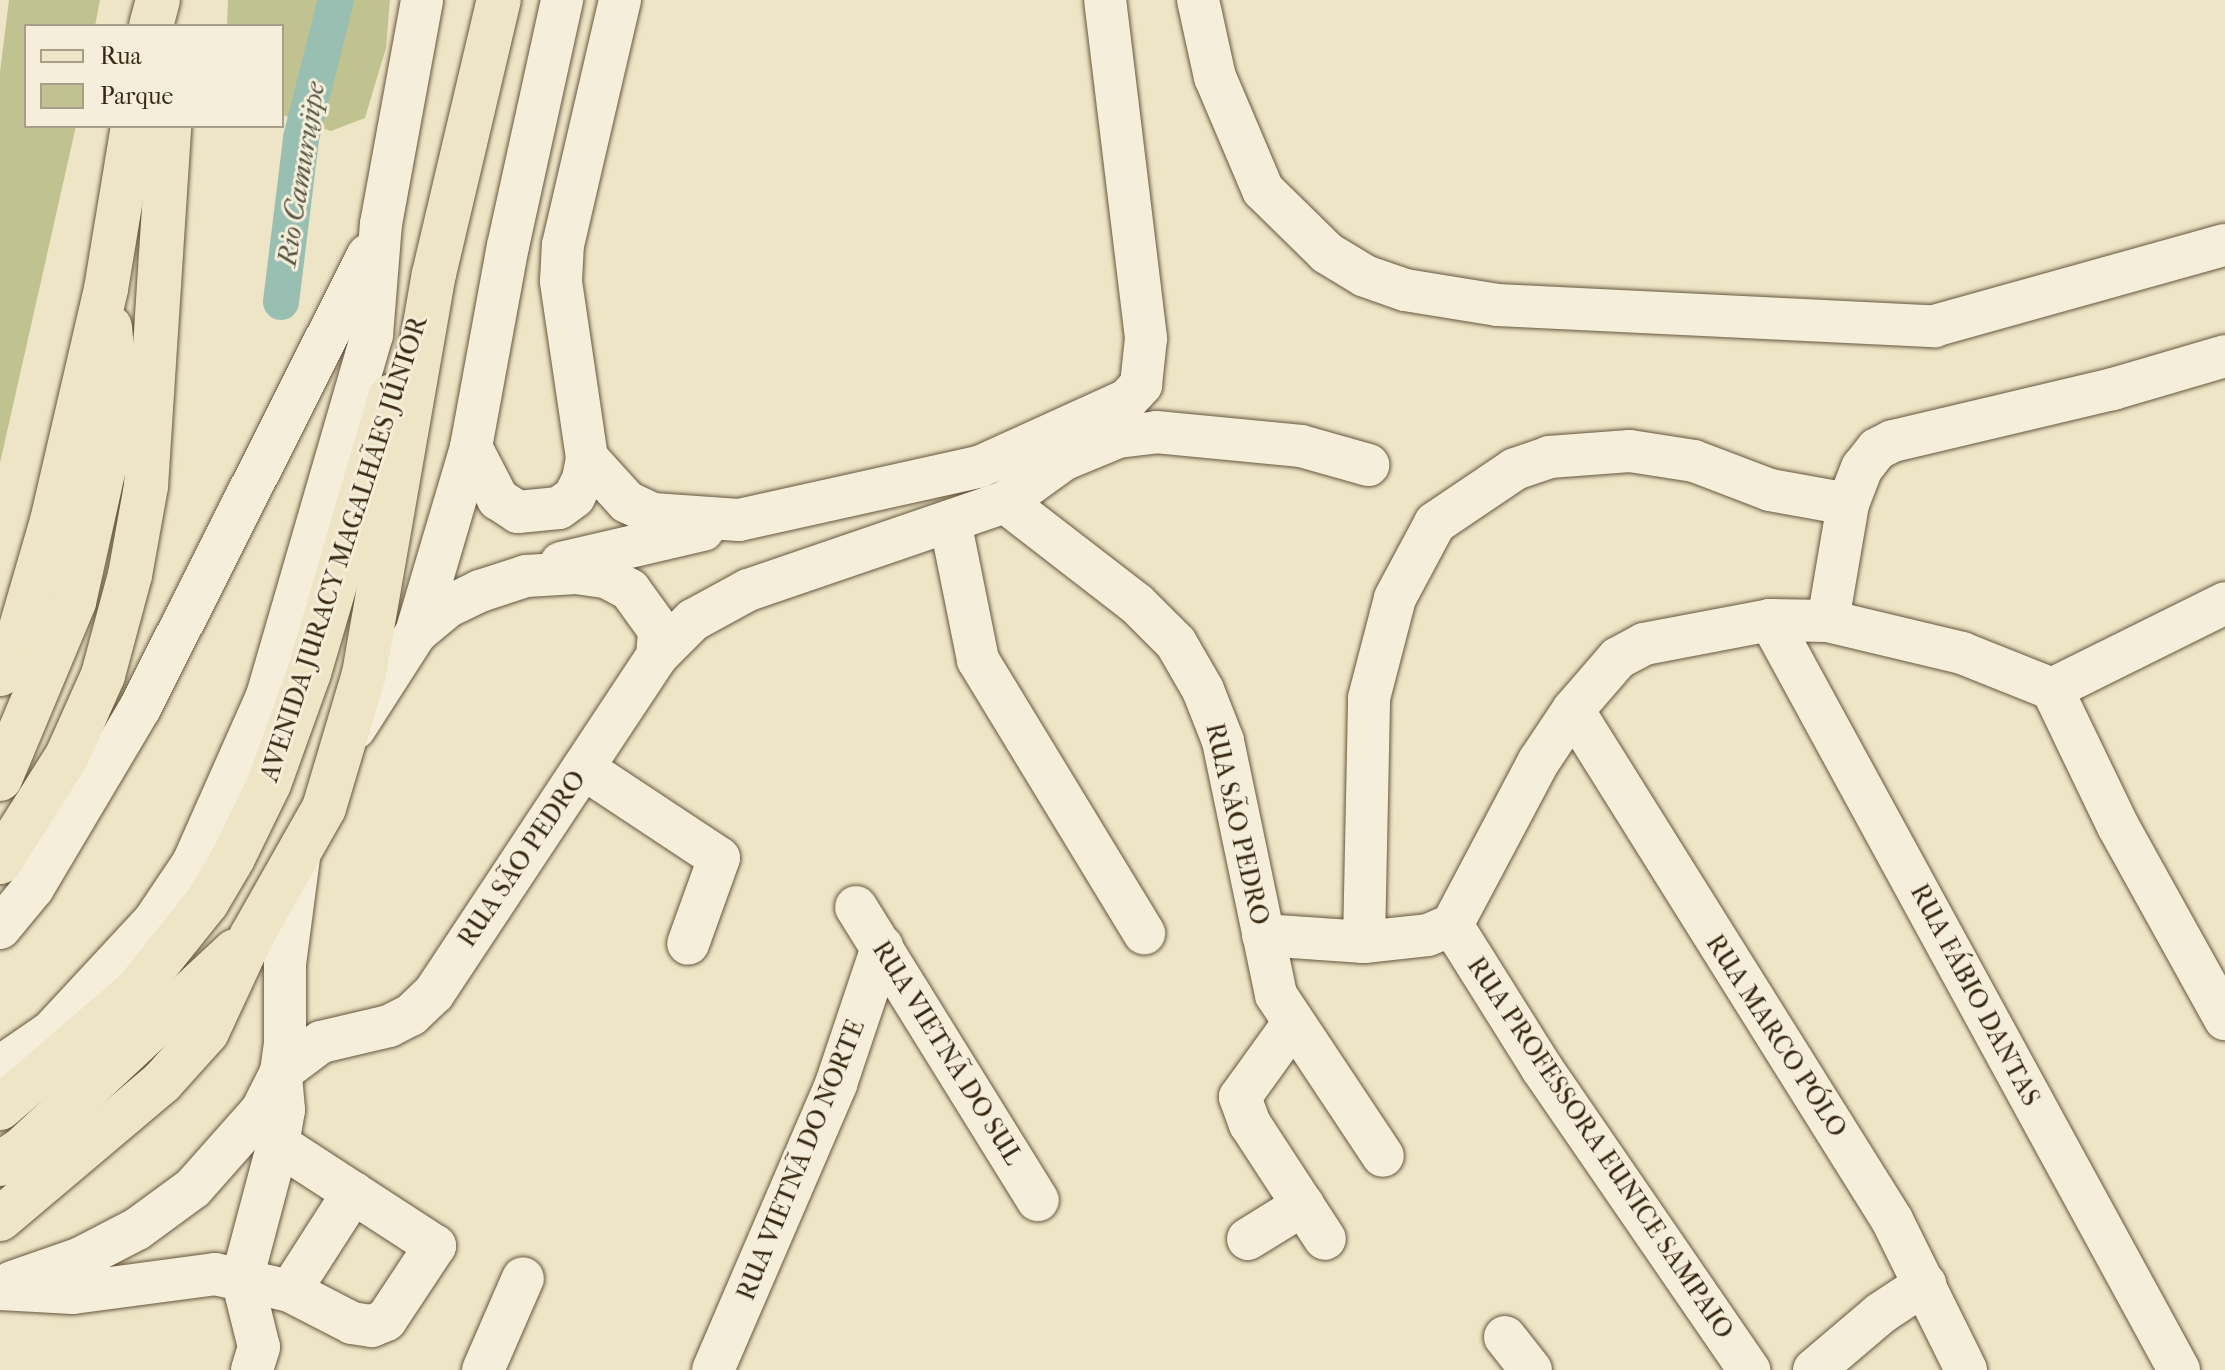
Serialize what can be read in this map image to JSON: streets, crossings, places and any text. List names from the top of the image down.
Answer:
{
  "streets": {
    "main road": ["AVENIDA JURACY MAGALHÃES JÚNIOR"],
    "street": [
      "RUA SÃO PEDRO",
      "RUA FÁBIO DANTAS",
      "RUA MARCO PÓLO",
      "RUA VIETNÃ DO SUL",
      "RUA PROFESSORA EUNICE SAMPAIO",
      "RUA VIETNÃ DO NORTE"
    ]
  },
  "crossings": [
    ["RUA VIETNÃ DO SUL", "RUA VIETNÃ DO NORTE"]
  ],
  "water": ["Rio Camurujipe"],
  "legend": ["Rua", "Parque"]
}
